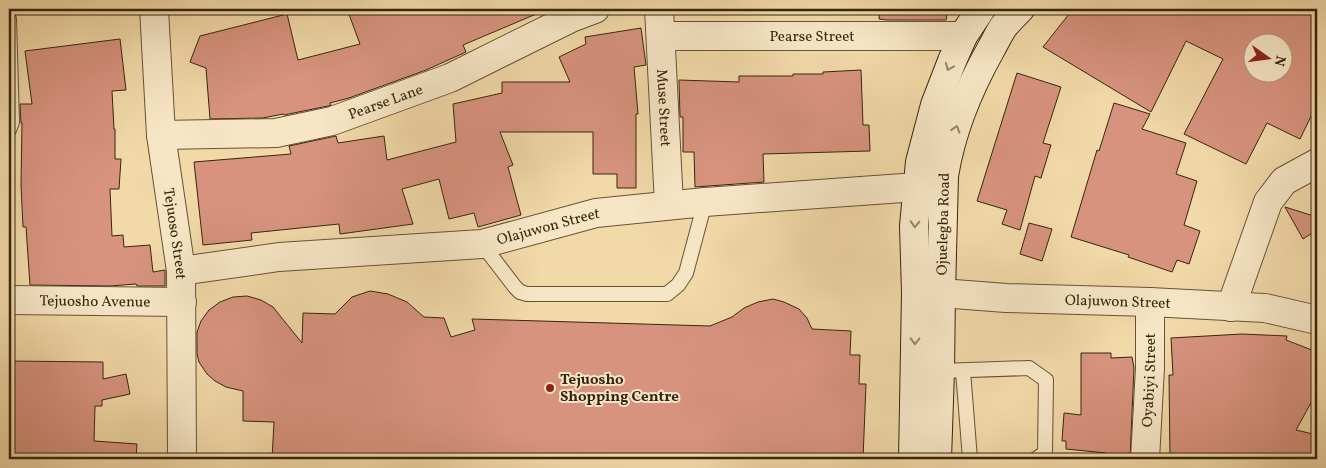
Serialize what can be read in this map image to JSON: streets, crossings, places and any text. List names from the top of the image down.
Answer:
{
  "streets": {
    "street": [
      "Pearse Street",
      "Pearse Lane",
      "Muse Street",
      "Ojuelegba Road",
      "Olajuwon Street",
      "Tejuoso Street",
      "Tejuosho Avenue",
      "Oyabiyi Street"
    ]
  },
  "crossings": [
    ["Pearse Street", "Muse Street"],
    ["Pearse Street", "Ojuelegba Road"],
    ["Pearse Lane", "Tejuoso Street"],
    ["Muse Street", "Olajuwon Street"],
    ["Ojuelegba Road", "Olajuwon Street"],
    ["Olajuwon Street", "Tejuoso Street"],
    ["Olajuwon Street", "Oyabiyi Street"],
    ["Tejuoso Street", "Tejuosho Avenue"]
  ],
  "places": ["Tejuosho Shopping Centre"],
  "north": "right"
}
